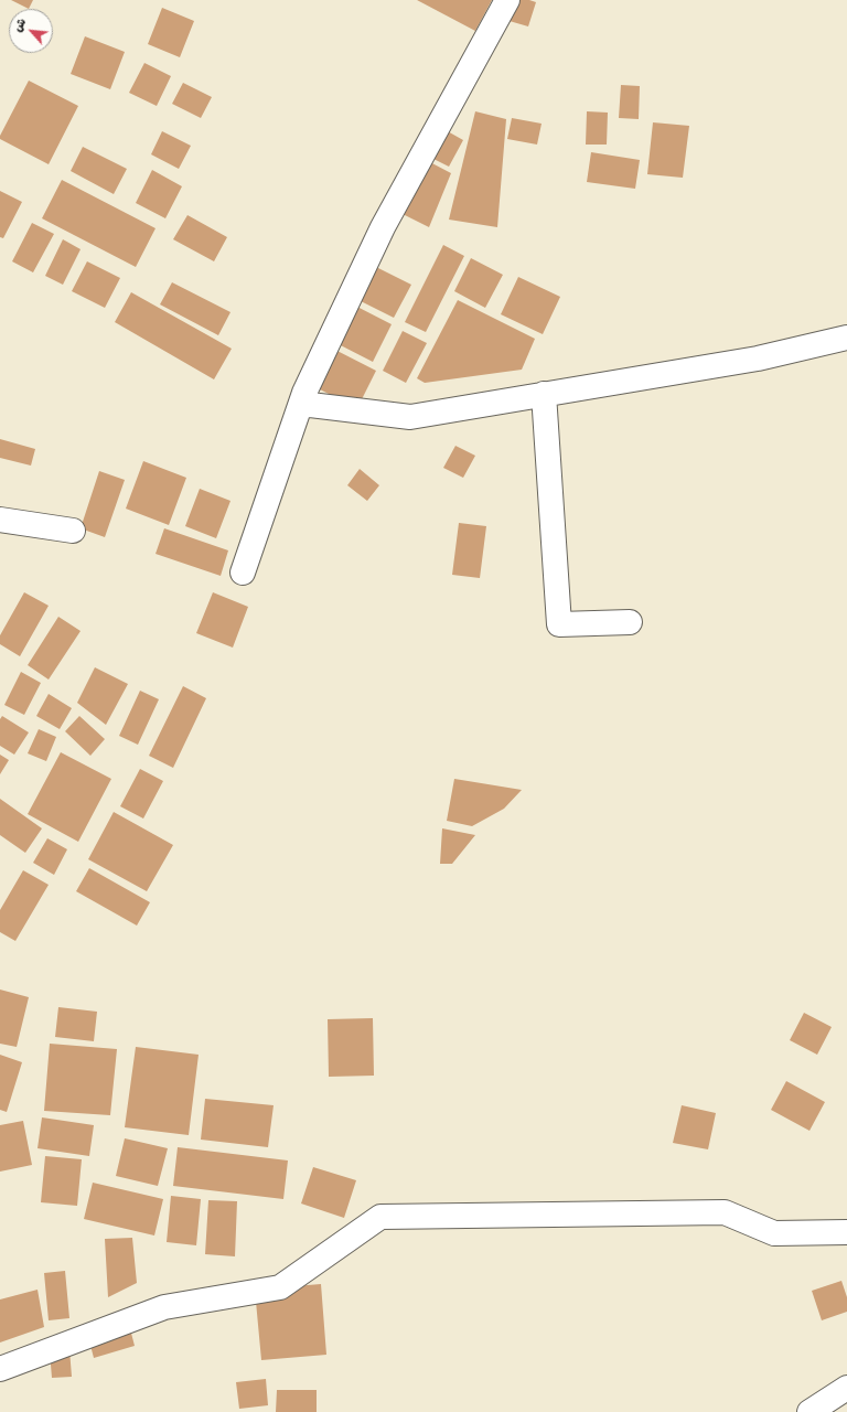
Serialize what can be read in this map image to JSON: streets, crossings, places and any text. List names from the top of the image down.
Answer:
{
  "north": "top left"
}
